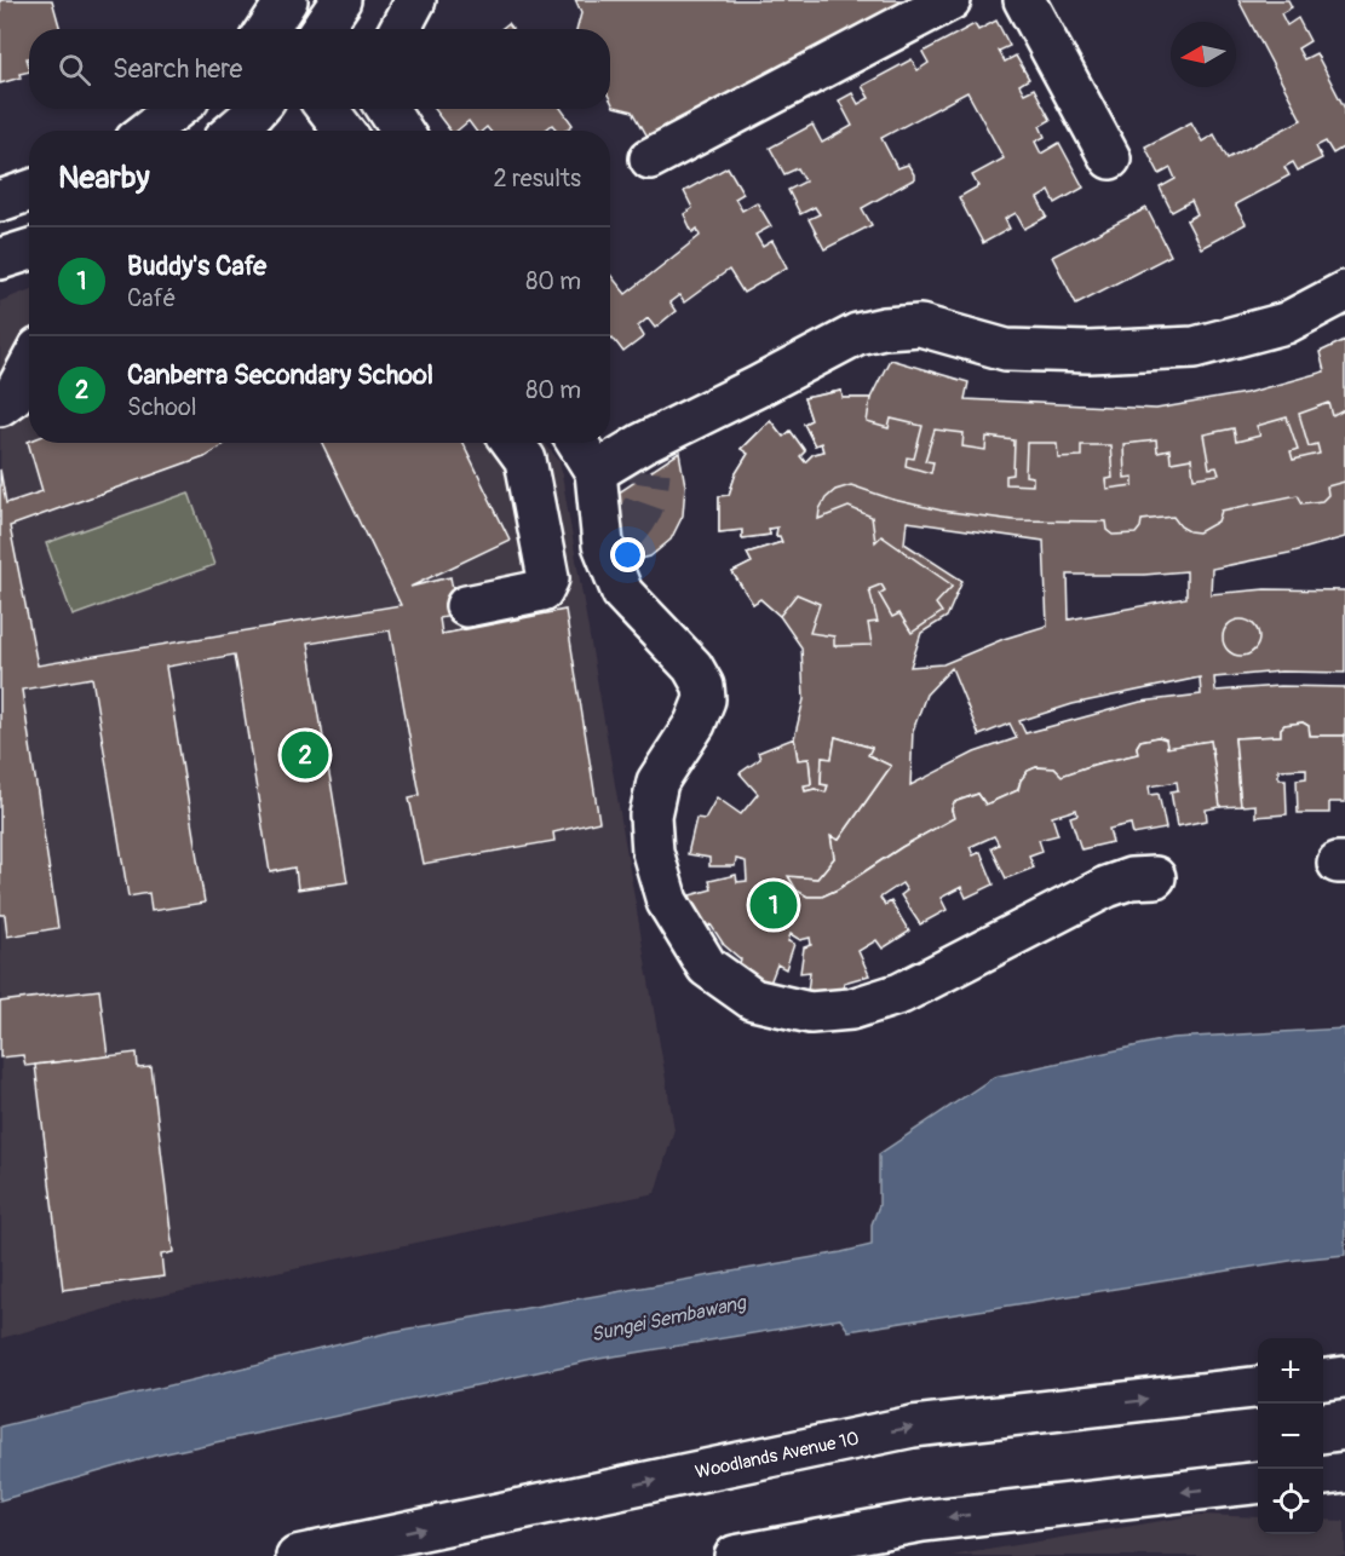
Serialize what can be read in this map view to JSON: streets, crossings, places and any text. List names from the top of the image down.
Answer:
{
  "streets": {
    "main road": ["Woodlands Avenue 10"]
  },
  "water": ["Sungei Sembawang"],
  "north": "left",
  "page": {
    "search": "Search here",
    "heading": ["Nearby", "2 results"],
    "list": [
      {
        "mark": "1",
        "name": "Buddy's Cafe",
        "note": "Café",
        "value": "80 m"
      },
      {
        "mark": "2",
        "name": "Canberra Secondary School",
        "note": "School",
        "value": "80 m"
      }
    ],
    "pins": ["2", "1"],
    "map_buttons": ["+", "−"]
  }
}
